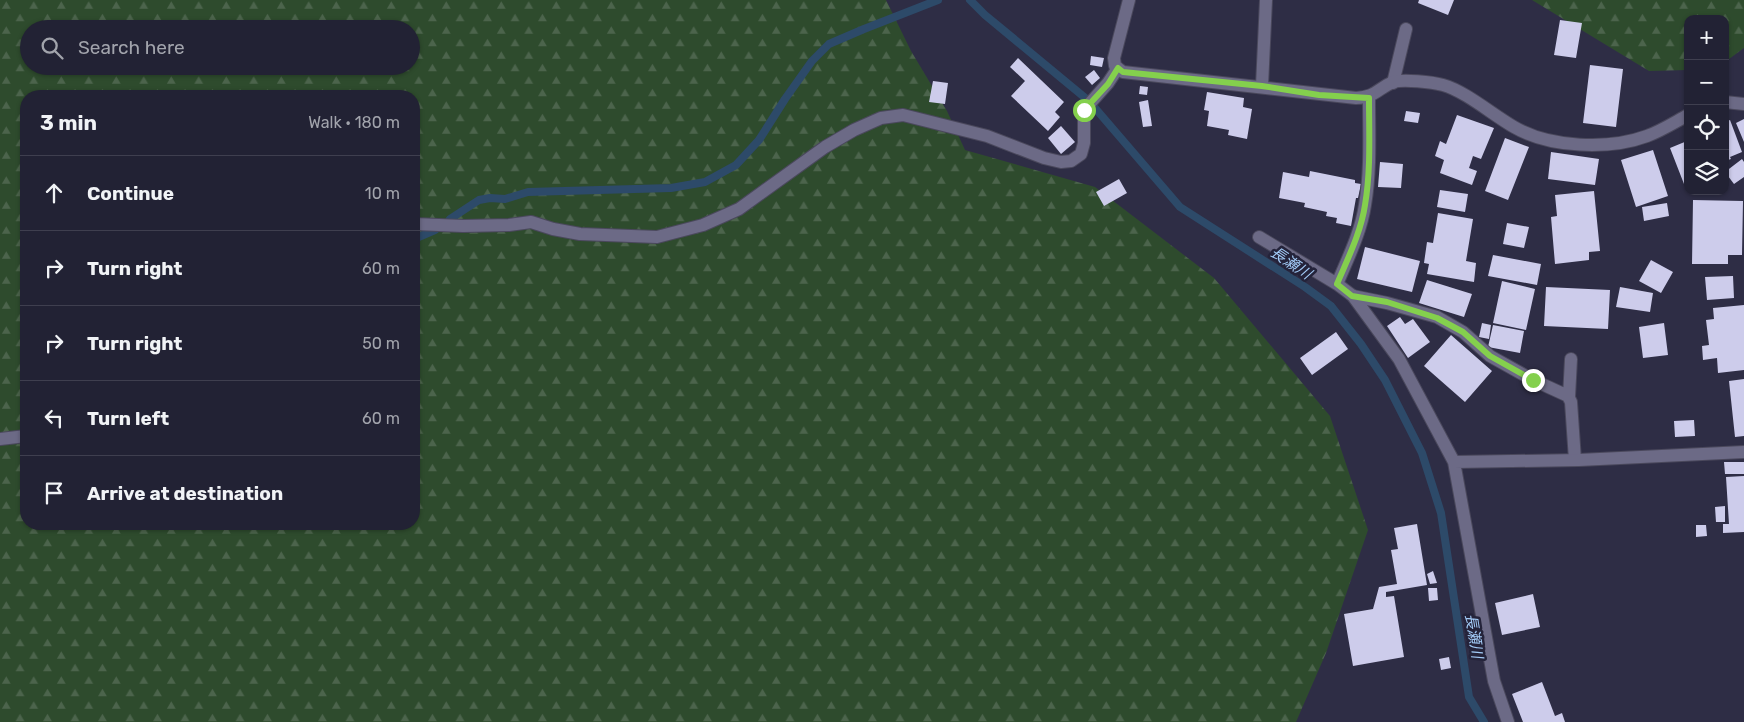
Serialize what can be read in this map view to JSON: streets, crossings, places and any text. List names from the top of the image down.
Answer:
{
  "water": ["長瀬川"],
  "page": {
    "map_buttons": ["+", "−"],
    "search": "Search here",
    "heading": ["3 min", "Walk · 180 m"],
    "list": [
      ["Continue", "10 m"],
      ["Turn right", "60 m"],
      ["Turn right", "50 m"],
      ["Turn left", "60 m"],
      "Arrive at destination"
    ]
  }
}
